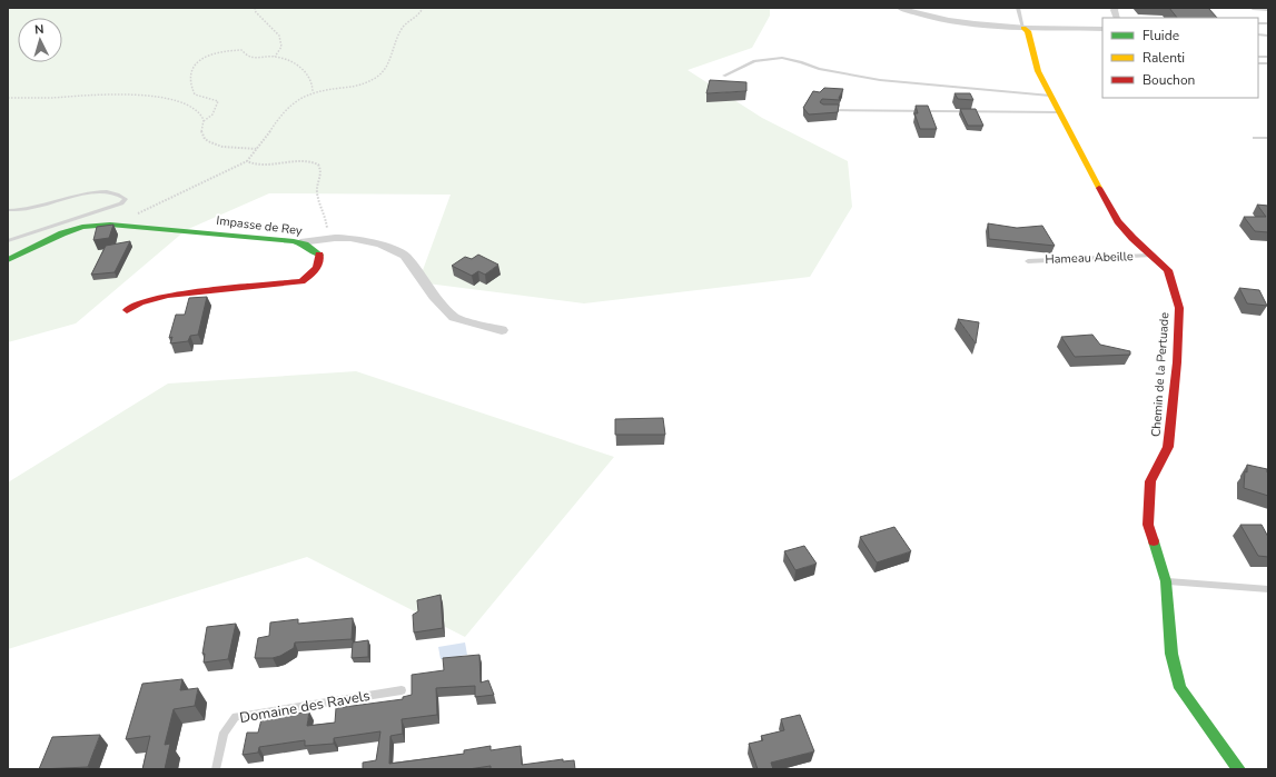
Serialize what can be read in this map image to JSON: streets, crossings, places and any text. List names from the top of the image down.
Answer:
{
  "streets": {
    "street": ["Impasse de Rey", "Chemin de la Pertuade"],
    "lane": ["Hameau Abeille", "Domaine des Ravels"]
  },
  "crossings": [
    ["Hameau Abeille", "Chemin de la Pertuade"]
  ],
  "legend": ["Fluide", "Ralenti", "Bouchon"],
  "north": "top"
}
